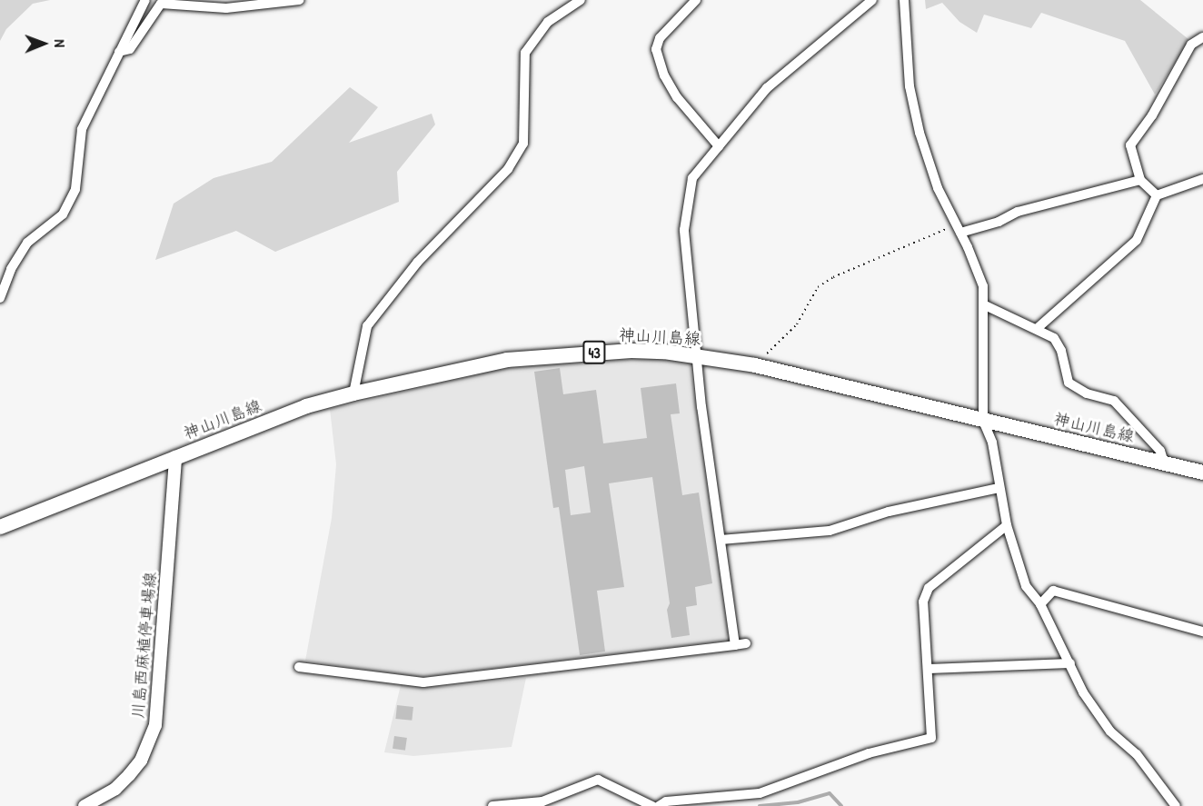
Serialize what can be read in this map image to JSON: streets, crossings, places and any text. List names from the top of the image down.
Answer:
{
  "streets": {
    "main road": ["神山川島線", "43", "川島西麻植停車場線"]
  },
  "crossings": [
    ["神山川島線", "川島西麻植停車場線"]
  ],
  "north": "right"
}
